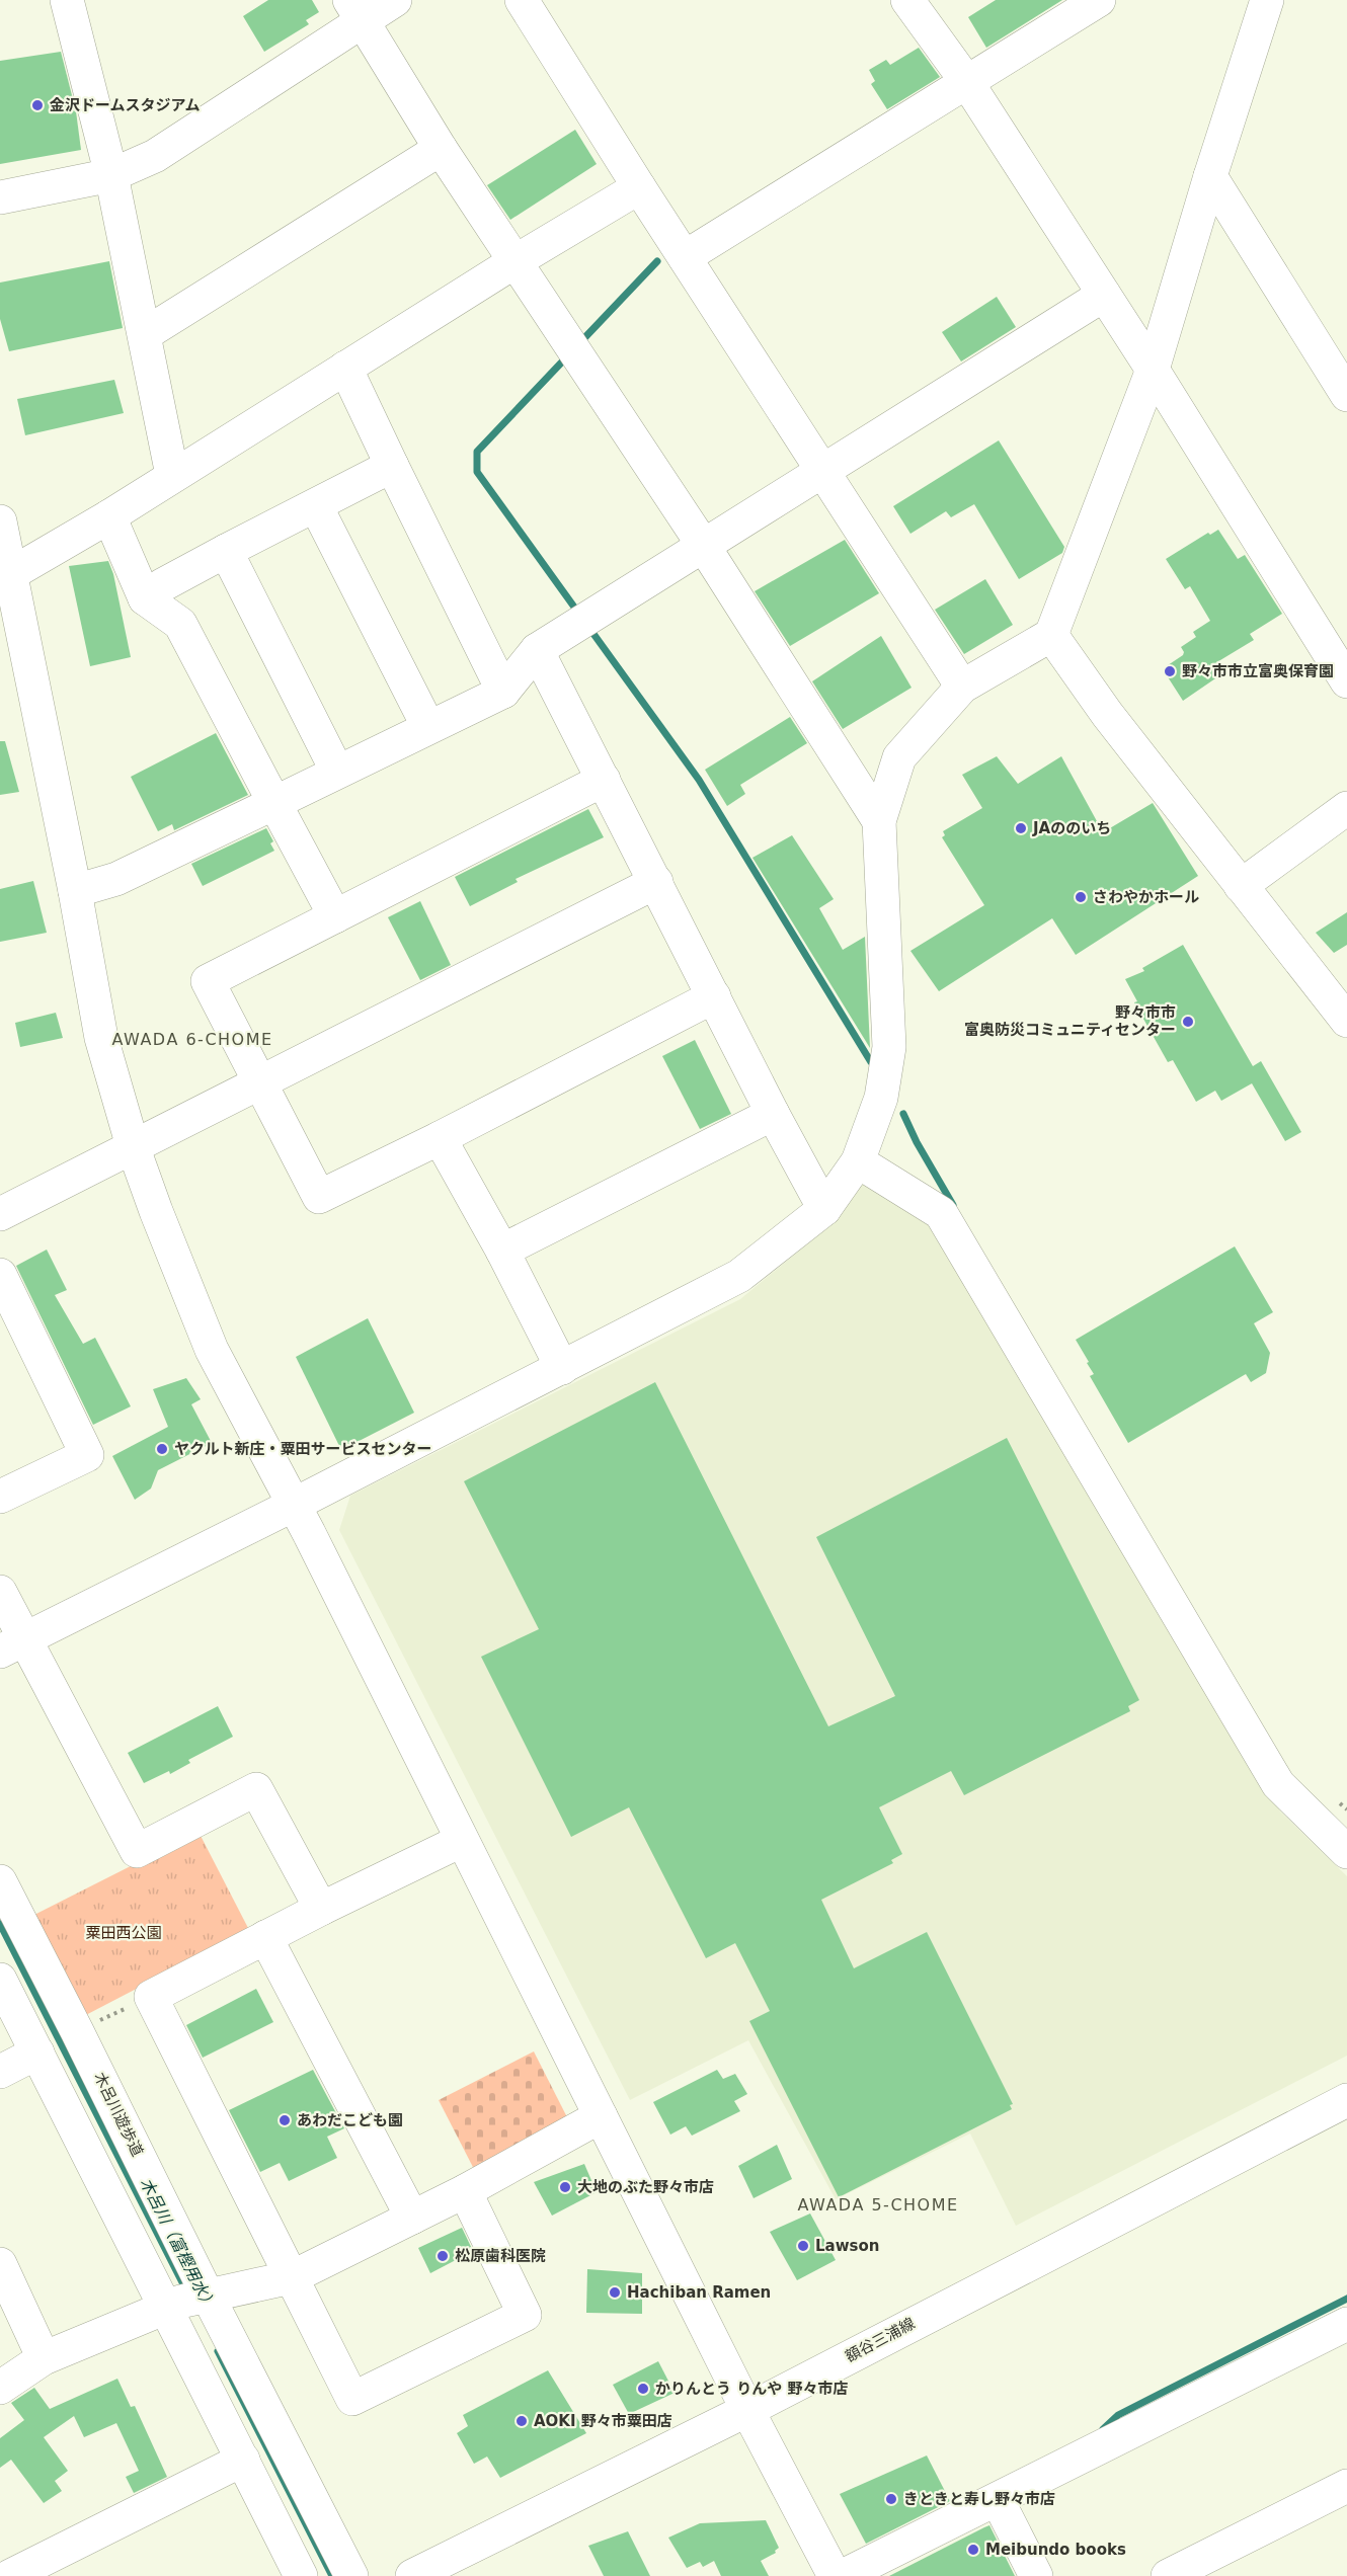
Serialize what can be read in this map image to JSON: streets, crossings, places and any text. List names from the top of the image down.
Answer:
{
  "streets": {
    "street": ["木呂川遊歩道", "額谷三浦線"]
  },
  "districts": ["AWADA 6-CHOME", "AWADA 5-CHOME"],
  "water": ["木呂川（富樫用水）"],
  "parks": ["粟田西公園"],
  "places": [
    "金沢ドームスタジアム",
    "野々市市立富奥保育園",
    "JAののいち",
    "さわやかホール",
    "野々市市 富奥防災コミュニティセンター",
    "ヤクルト新庄・粟田サービスセンター",
    "あわだこども園",
    "大地のぶた野々市店",
    "Lawson",
    "松原歯科医院",
    "Hachiban Ramen",
    "かりんとう りんや 野々市店",
    "AOKI 野々市粟田店",
    "きときと寿し野々市店",
    "Meibundo books"
  ]
}
